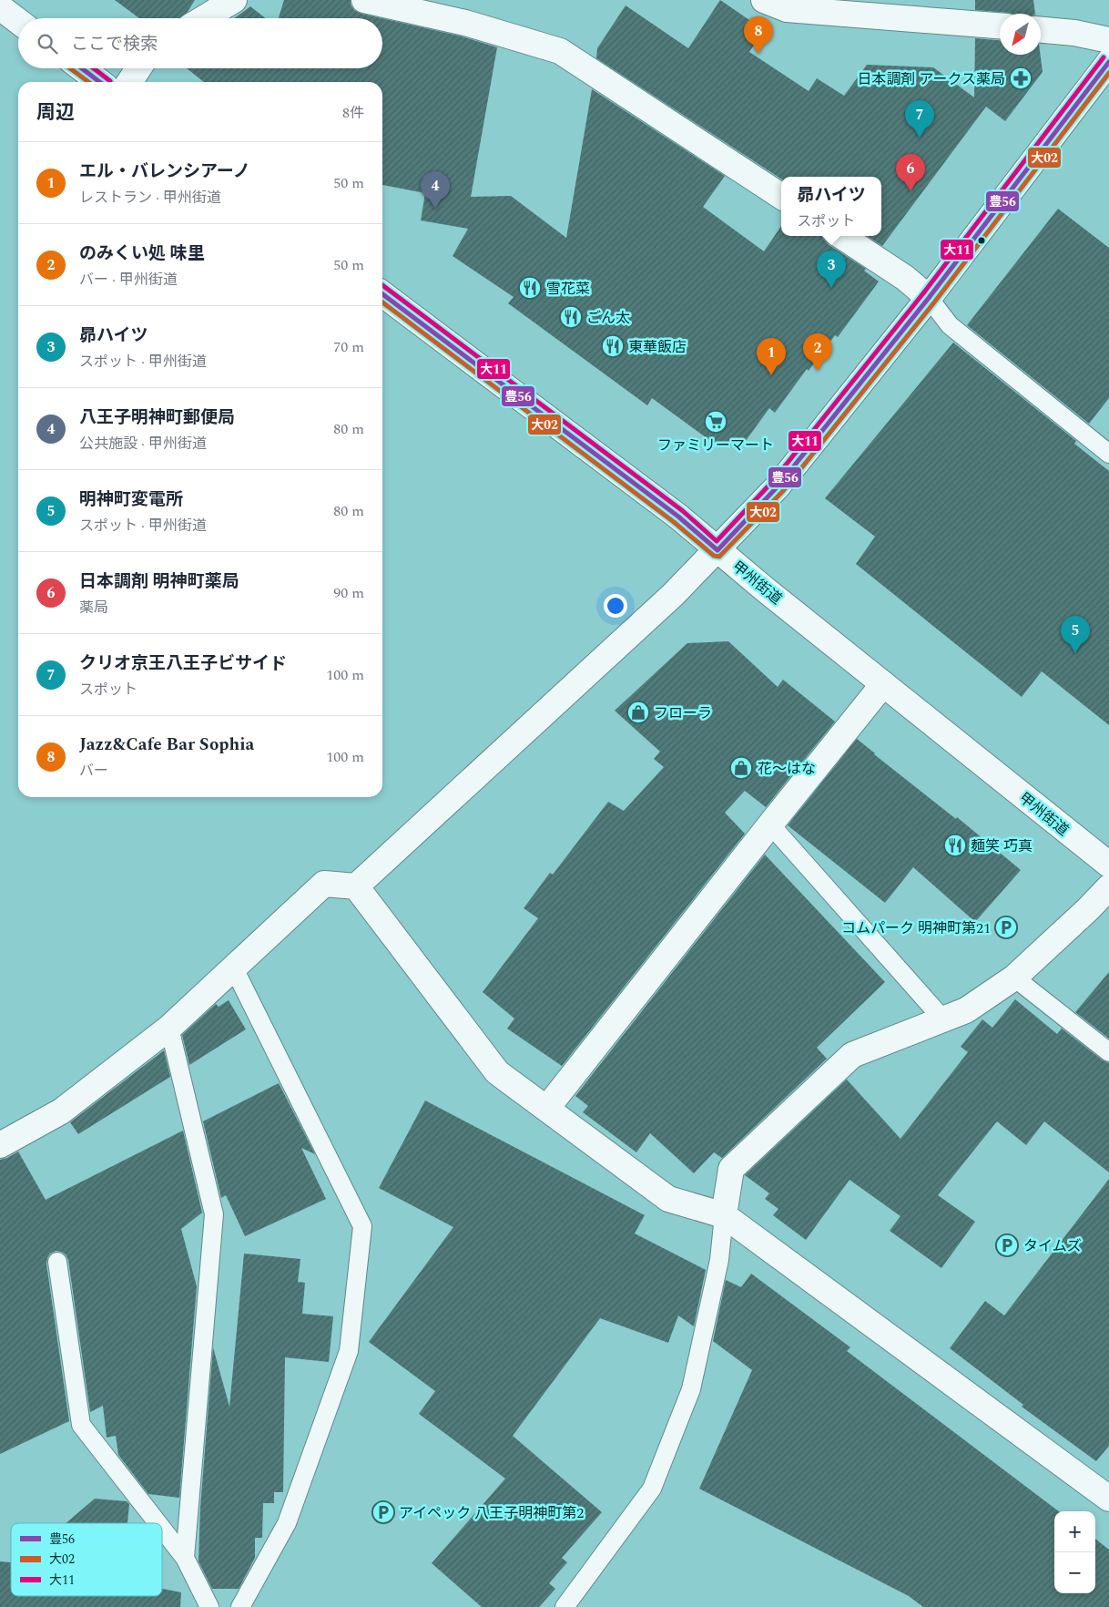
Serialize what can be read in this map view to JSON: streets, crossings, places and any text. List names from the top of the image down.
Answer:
{
  "streets": {
    "main road": ["甲州街道"]
  },
  "places": {
    "pharmacy": ["日本調剤 アークス薬局"],
    "restaurant": [
      "雪花菜",
      "ごん太",
      "東華飯店",
      "麺笑 巧真"
    ],
    "supermarket": ["ファミリーマート"],
    "shop": ["フローラ", "花～はな"],
    "parking": ["コムパーク 明神町第21", "タイムズ", "アイペック 八王子明神町第2"]
  },
  "lines": ["transit line 大11", "transit line 豊56", "transit line 大02"],
  "legend": ["豊56", "大02", "大11"],
  "north": "bottom left",
  "page": {
    "pins": [
      "8",
      "7",
      "6",
      "4",
      "3",
      "2",
      "1",
      "5"
    ],
    "search": "ここで検索",
    "heading": ["周辺", "8件"],
    "list": [
      {
        "mark": "1",
        "name": "エル・バレンシアーノ",
        "note": "レストラン · 甲州街道",
        "value": "50 m"
      },
      {
        "mark": "2",
        "name": "のみくい処 味里",
        "note": "バー · 甲州街道",
        "value": "50 m"
      },
      {
        "mark": "3",
        "name": "昴ハイツ",
        "note": "スポット · 甲州街道",
        "value": "70 m"
      },
      {
        "mark": "4",
        "name": "八王子明神町郵便局",
        "note": "公共施設 · 甲州街道",
        "value": "80 m"
      },
      {
        "mark": "5",
        "name": "明神町変電所",
        "note": "スポット · 甲州街道",
        "value": "80 m"
      },
      {
        "mark": "6",
        "name": "日本調剤 明神町薬局",
        "note": "薬局",
        "value": "90 m"
      },
      {
        "mark": "7",
        "name": "クリオ京王八王子ビサイド",
        "note": "スポット",
        "value": "100 m"
      },
      {
        "mark": "8",
        "name": "Jazz&Cafe Bar Sophia",
        "note": "バー",
        "value": "100 m"
      }
    ],
    "popup": ["昴ハイツ", "スポット"],
    "map_buttons": ["+", "−"]
  }
}
